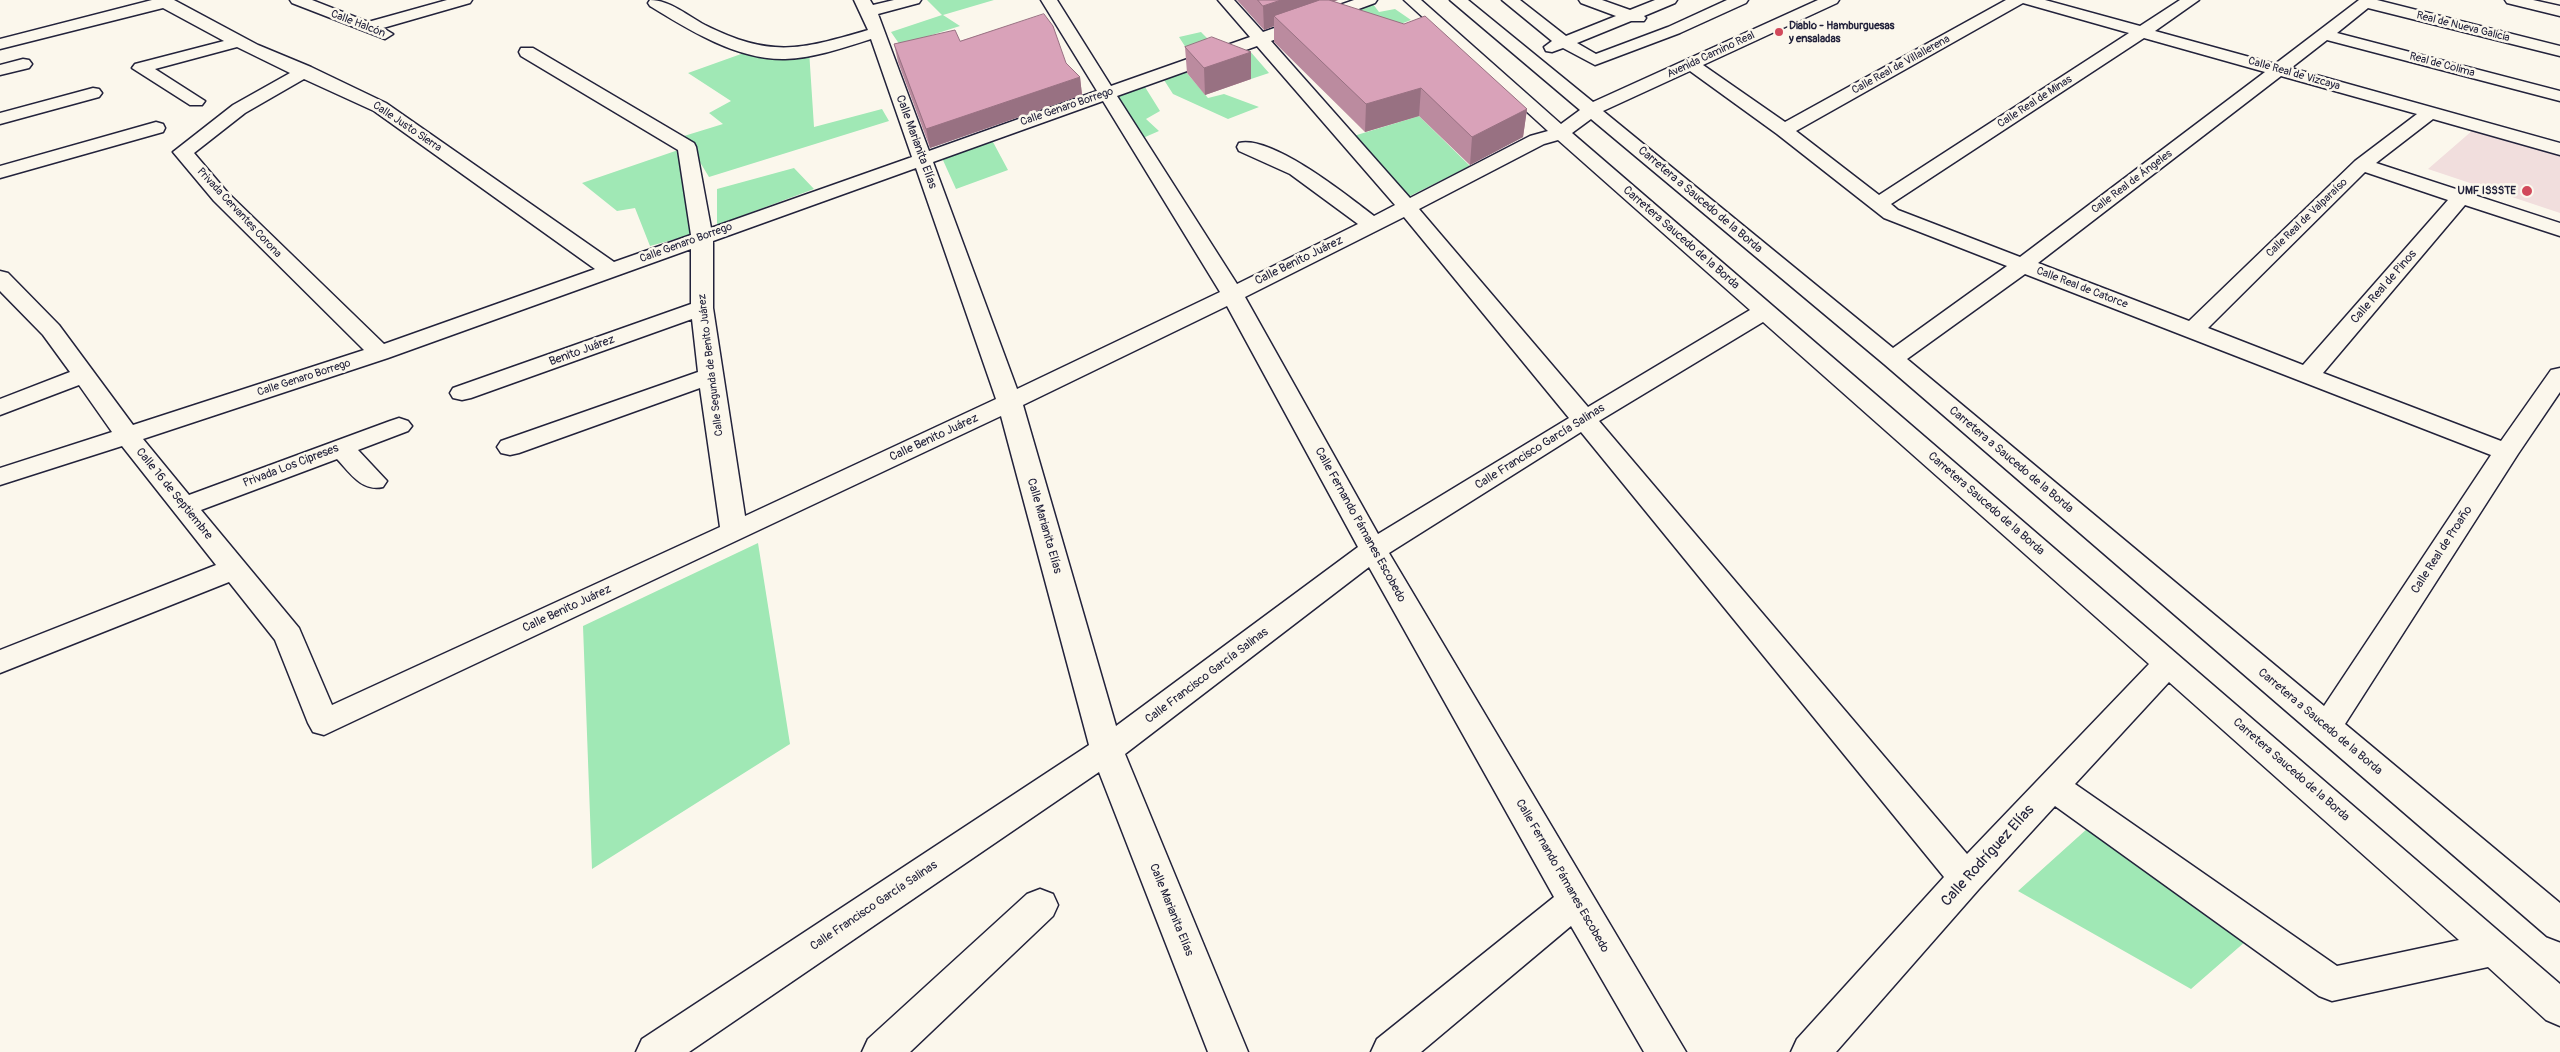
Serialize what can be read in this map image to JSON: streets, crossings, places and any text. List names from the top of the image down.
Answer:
{
  "streets": {
    "street": [
      "Calle Halcón",
      "Real de Nueva Galicia",
      "Avenida Camino Real",
      "Calle Real de Villallerena",
      "Real de Colima",
      "Calle Real de Vizcaya",
      "Calle Real de Minas",
      "Calle Genaro Borrego",
      "Calle Justo Sierra",
      "Calle Marianita Elías",
      "Calle Real de Ángeles",
      "Carretera a Saucedo de la Borda",
      "Privada Cervantes Corona",
      "Calle Real de Valparaíso",
      "Carretera Saucedo de la Borda",
      "Calle Benito Juárez",
      "Calle Real de Pinos",
      "Calle Real de Catorce",
      "Benito Juárez",
      "Calle Segunda de Benito Juárez",
      "Calle Francisco García Salinas",
      "Privada Los Cipreses",
      "Calle 16 de Septiembre",
      "Calle Fernando Pámanes Escobedo",
      "Calle Real de Proaño",
      "Calle Rodríguez Elías"
    ]
  },
  "crossings": [
    ["Real de Nueva Galicia", "Calle Real de Ángeles"],
    ["Avenida Camino Real", "Carretera a Saucedo de la Borda"],
    ["Avenida Camino Real", "Calle Benito Juárez"],
    ["Avenida Camino Real", "Calle Real de Catorce"],
    ["Calle Real de Villallerena", "Calle Real de Catorce"],
    ["Real de Colima", "Calle Real de Ángeles"],
    ["Calle Real de Vizcaya", "Calle Real de Minas"],
    ["Calle Real de Vizcaya", "Calle Real de Ángeles"],
    ["Calle Real de Vizcaya", "Calle Real de Valparaíso"],
    ["Calle Real de Minas", "Calle Real de Catorce"],
    ["Calle Genaro Borrego", "Calle Justo Sierra"],
    ["Calle Genaro Borrego", "Calle Marianita Elías"],
    ["Calle Genaro Borrego", "Privada Cervantes Corona"],
    ["Calle Genaro Borrego", "Calle Segunda de Benito Juárez"],
    ["Calle Genaro Borrego", "Calle 16 de Septiembre"],
    ["Calle Genaro Borrego", "Calle Fernando Pámanes Escobedo"],
    ["Calle Justo Sierra", "Privada Cervantes Corona"],
    ["Calle Marianita Elías", "Calle Benito Juárez"],
    ["Calle Marianita Elías", "Calle Francisco García Salinas"],
    ["Calle Real de Ángeles", "Carretera a Saucedo de la Borda"],
    ["Calle Real de Ángeles", "Calle Real de Catorce"],
    ["Carretera a Saucedo de la Borda", "Calle Benito Juárez"],
    ["Carretera a Saucedo de la Borda", "Calle Real de Proaño"],
    ["Calle Real de Valparaíso", "Calle Real de Catorce"],
    ["Carretera Saucedo de la Borda", "Calle Benito Juárez"],
    ["Carretera Saucedo de la Borda", "Calle Francisco García Salinas"],
    ["Carretera Saucedo de la Borda", "Calle Rodríguez Elías"],
    ["Calle Benito Juárez", "Calle Segunda de Benito Juárez"],
    ["Calle Benito Juárez", "Calle 16 de Septiembre"],
    ["Calle Benito Juárez", "Calle Fernando Pámanes Escobedo"],
    ["Calle Real de Pinos", "Calle Real de Catorce"],
    ["Calle Real de Catorce", "Calle Real de Proaño"],
    ["Benito Juárez", "Calle Segunda de Benito Juárez"],
    ["Calle Francisco García Salinas", "Calle Fernando Pámanes Escobedo"],
    ["Privada Los Cipreses", "Calle 16 de Septiembre"]
  ],
  "places": ["Diablo - Hamburguesas y ensaladas", "UMF ISSSTE"]
}
